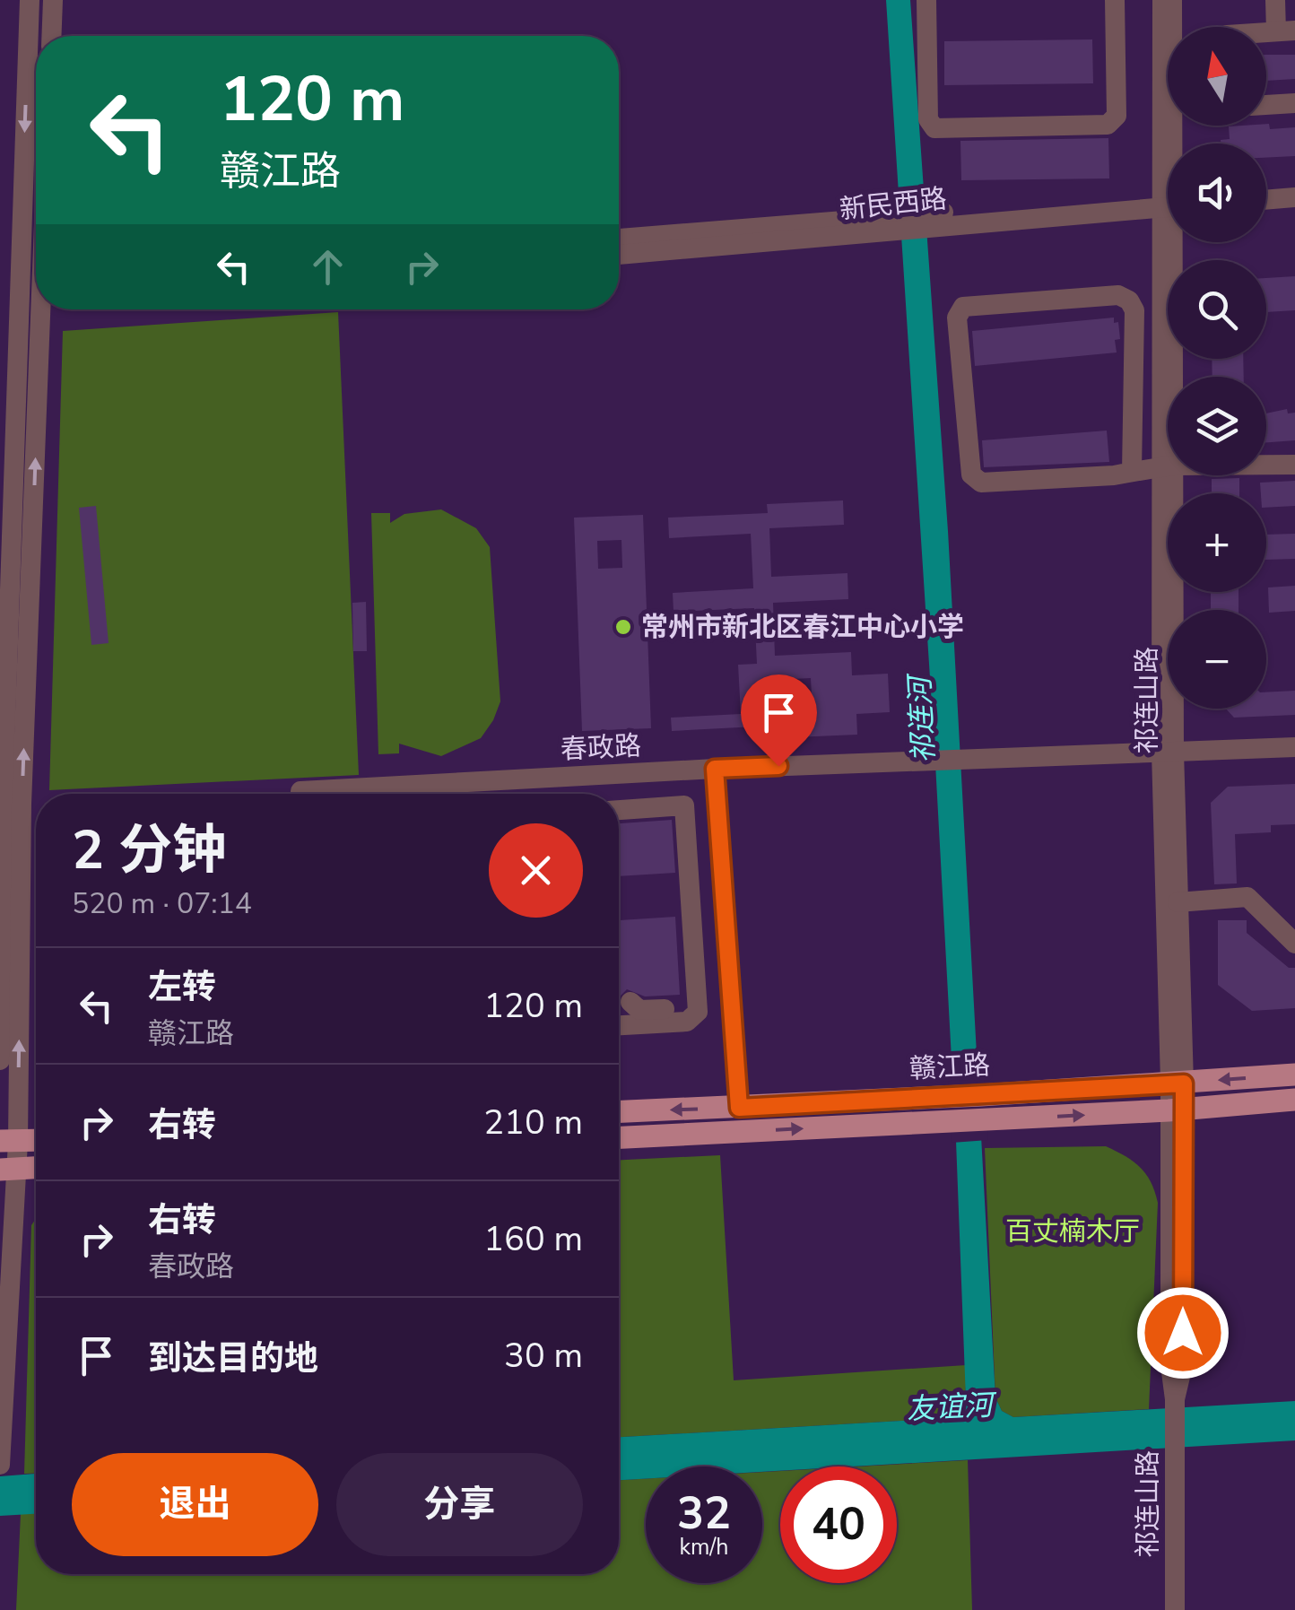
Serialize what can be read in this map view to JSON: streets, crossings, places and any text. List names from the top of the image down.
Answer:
{
  "streets": {
    "main road": ["赣江路"],
    "street": ["新民西路", "祁连山路", "春政路"]
  },
  "crossings": [
    ["祁连山路", "春政路"],
    ["祁连山路", "赣江路"]
  ],
  "water": ["祁连河", "友谊河"],
  "parks": ["百丈楠木厅"],
  "places": ["常州市新北区春江中心小学"],
  "north": "top",
  "page": {
    "map_buttons": ["+", "−"],
    "turn": ["120 m", "赣江路"],
    "heading": ["2 分钟", "520 m · 07:14"],
    "list": [
      {
        "name": "左转",
        "note": "赣江路",
        "value": "120 m"
      },
      {
        "name": "右转",
        "value": "210 m"
      },
      {
        "name": "右转",
        "note": "春政路",
        "value": "160 m"
      },
      {
        "name": "到达目的地",
        "value": "30 m"
      }
    ],
    "buttons": ["退出", "分享"],
    "speed": "32 km/h",
    "limit": "40"
  }
}
